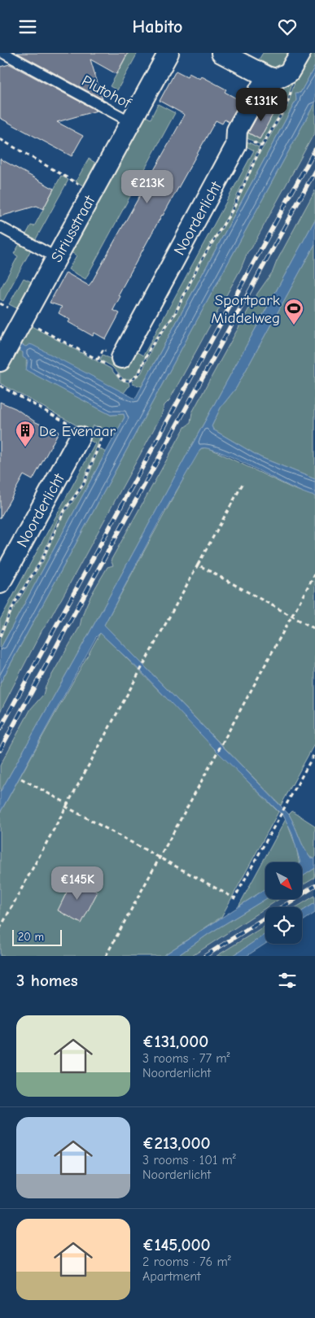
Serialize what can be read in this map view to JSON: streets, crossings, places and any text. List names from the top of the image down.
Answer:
{
  "streets": {
    "street": ["Noorderlicht", "Siriusstraat"],
    "lane": ["Plutohof"]
  },
  "crossings": [
    ["Plutohof", "Siriusstraat"]
  ],
  "places": {
    "sports": ["Sportpark Middelweg"],
    "building": ["De Evenaar"]
  },
  "scale_bar": "20 m",
  "north": "bottom right",
  "page": {
    "header": "Habito",
    "price": ["€131K", "€213K", "€145K"],
    "scale": "20 m",
    "heading": "3 homes",
    "list": [
      {
        "name": "€131,000",
        "note": "3 rooms · 77 m² · Noorderlicht"
      },
      {
        "name": "€213,000",
        "note": "3 rooms · 101 m² · Noorderlicht"
      },
      {
        "name": "€145,000",
        "note": "2 rooms · 76 m² · Apartment"
      }
    ]
  }
}
